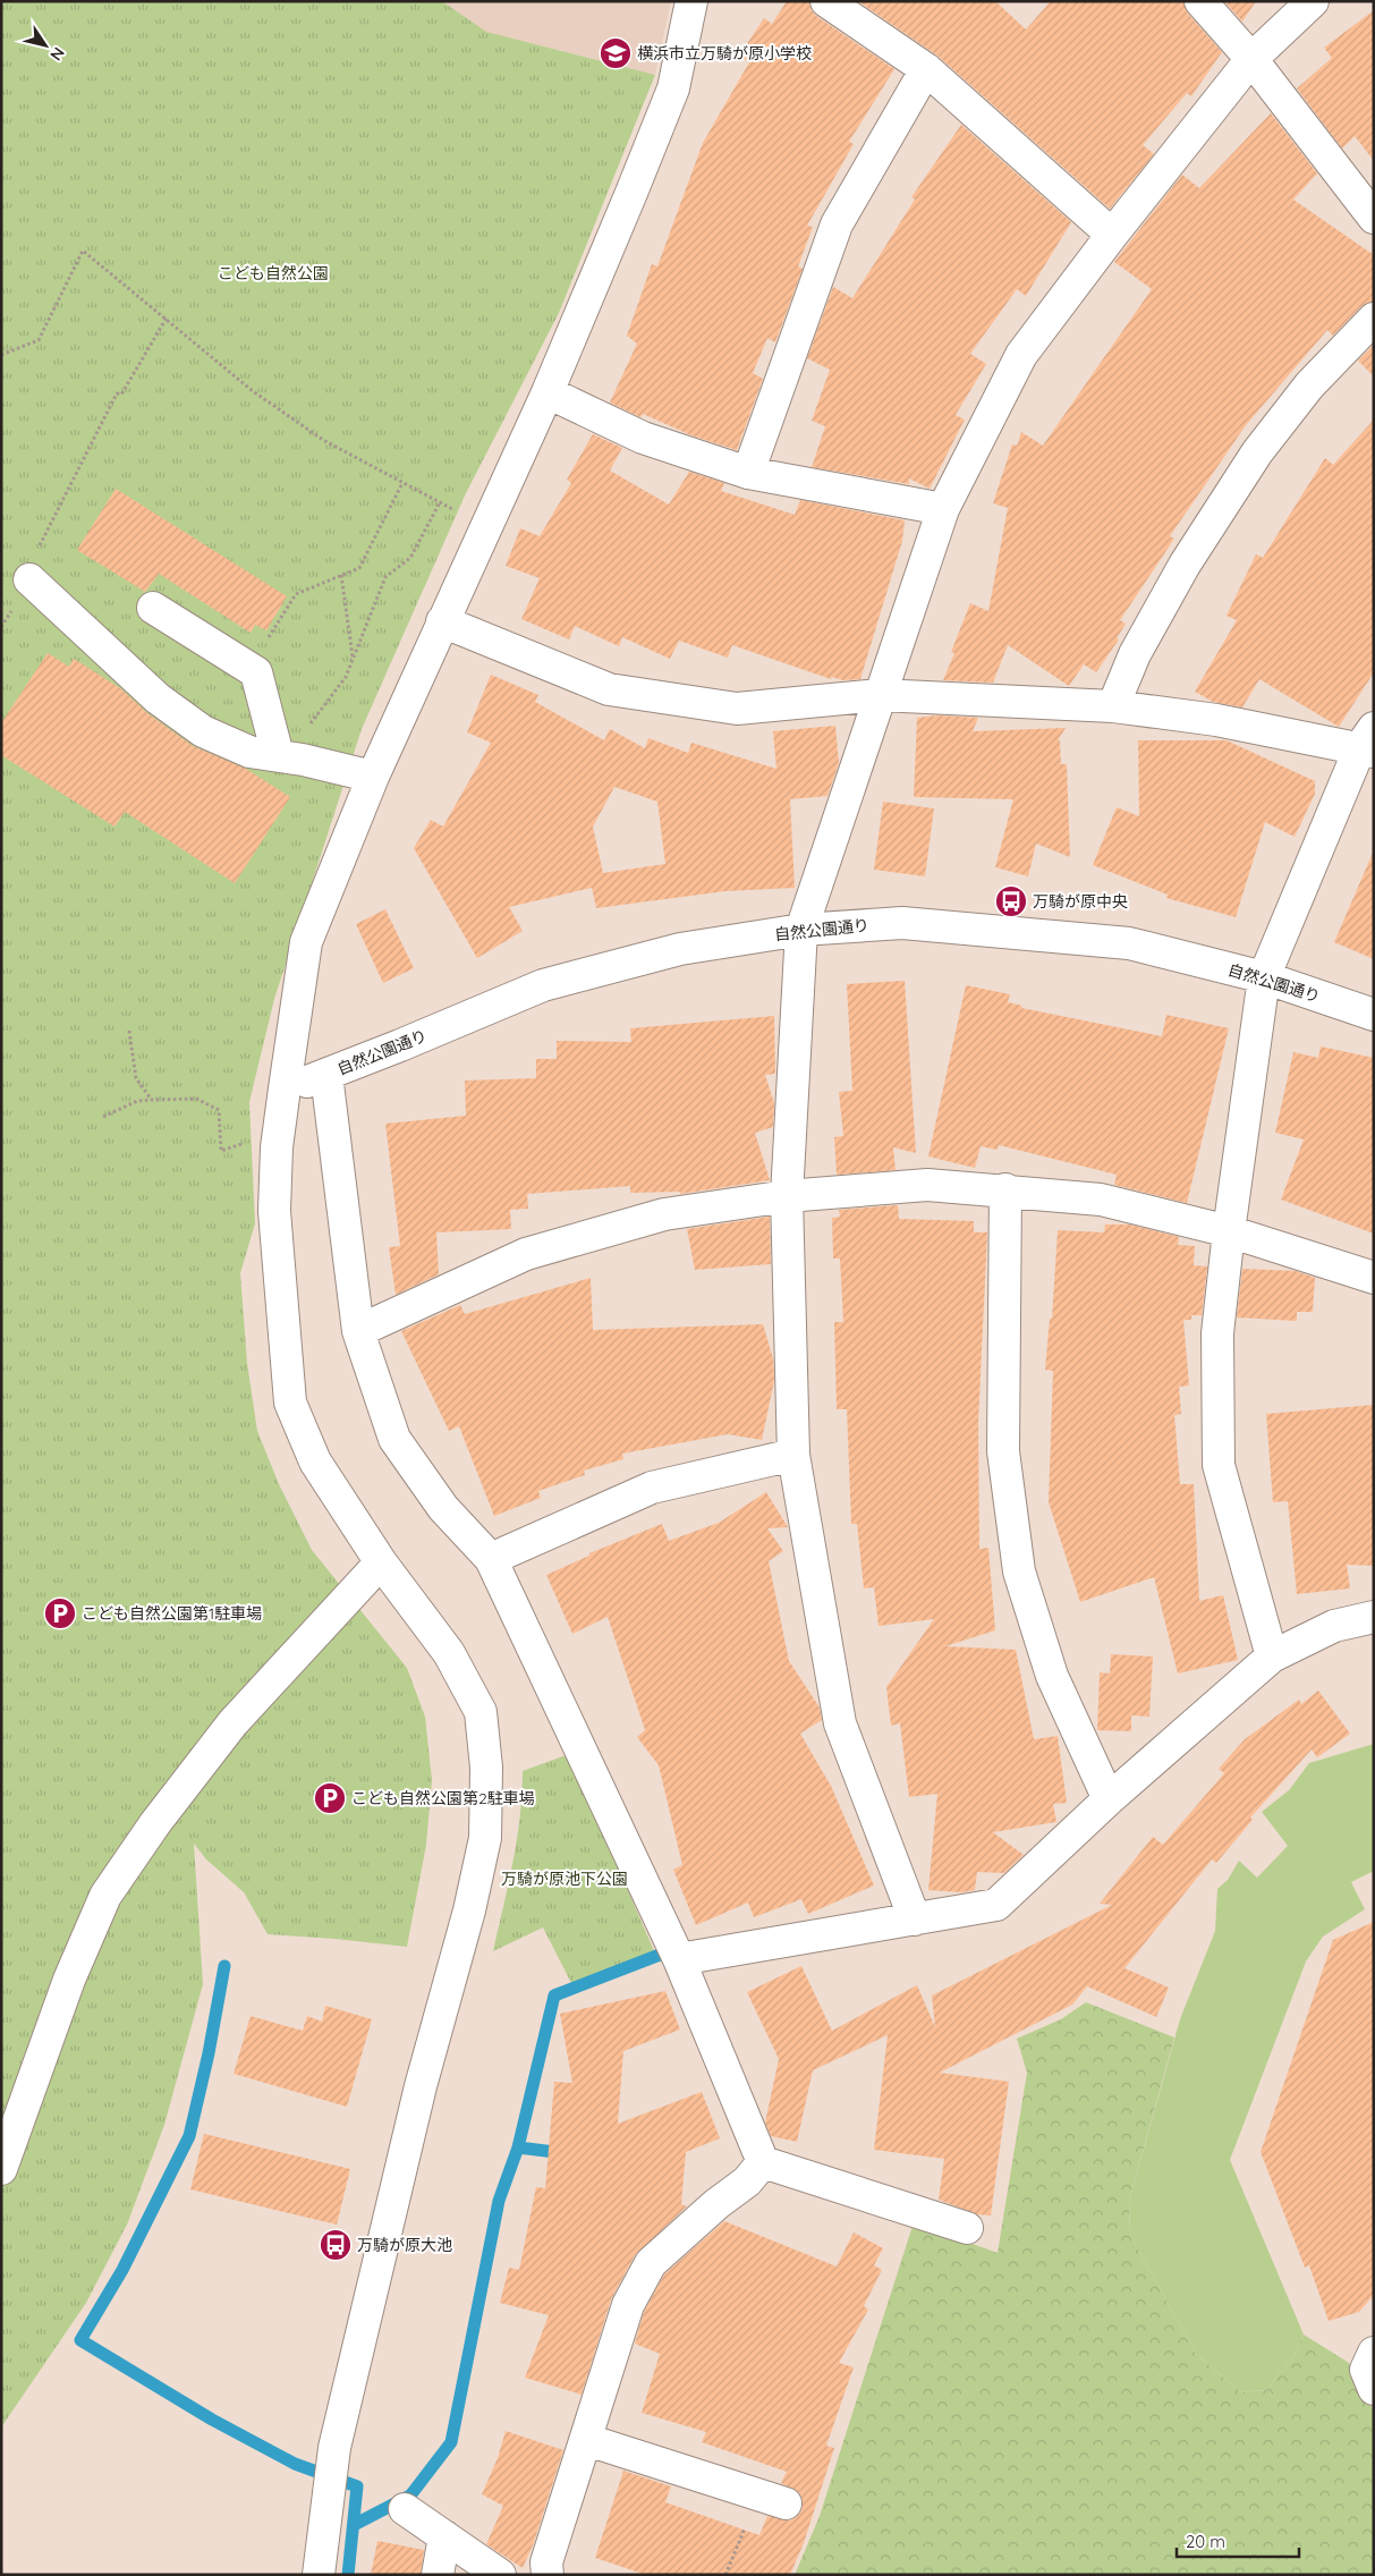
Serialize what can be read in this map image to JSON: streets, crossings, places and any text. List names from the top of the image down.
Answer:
{
  "streets": {
    "street": ["自然公園通り"]
  },
  "parks": ["こども自然公園", "万騎が原池下公園"],
  "places": {
    "school or university": ["横浜市立万騎が原小学校"],
    "bus stop": ["万騎が原中央", "万騎が原大池"],
    "parking": ["こども自然公園第1駐車場", "こども自然公園第2駐車場"]
  },
  "scale_bar": "20 m",
  "north": "bottom right"
}
